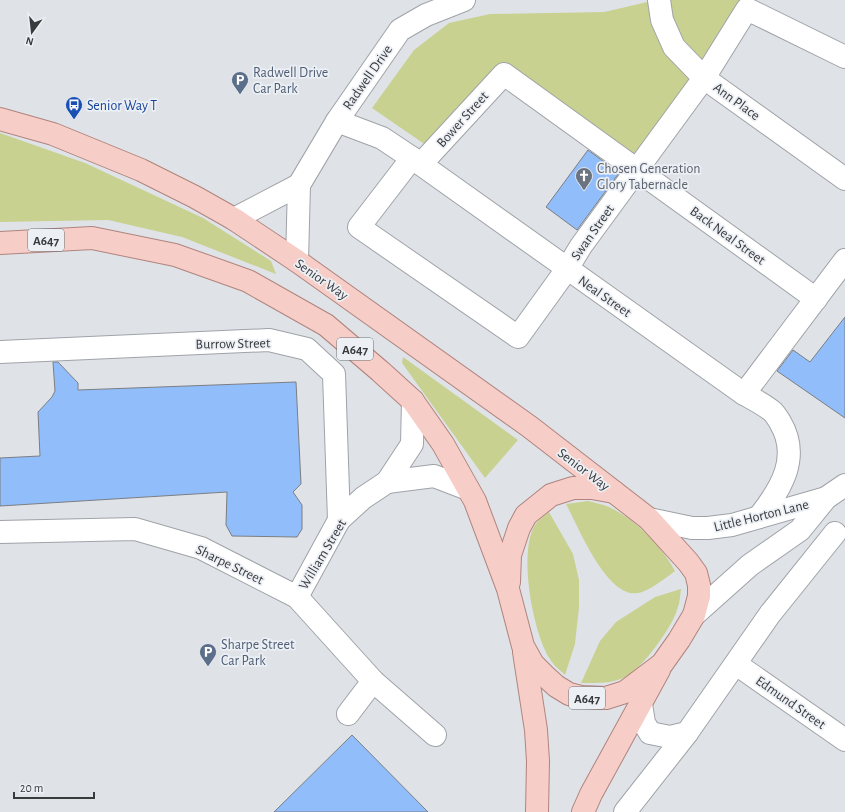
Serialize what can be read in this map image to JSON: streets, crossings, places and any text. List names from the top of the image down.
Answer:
{
  "streets": {
    "main road": ["A647", "Senior Way"],
    "street": [
      "Radwell Drive",
      "Ann Place",
      "Bower Street",
      "Swan Street",
      "Back Neal Street",
      "Neal Street",
      "Burrow Street",
      "Little Horton Lane",
      "William Street",
      "Sharpe Street",
      "Edmund Street"
    ]
  },
  "crossings": [
    ["Radwell Drive", "Senior Way"],
    ["Radwell Drive", "Neal Street"],
    ["Ann Place", "Swan Street"],
    ["Bower Street", "Swan Street"],
    ["Bower Street", "Back Neal Street"],
    ["Bower Street", "Neal Street"],
    ["Swan Street", "Back Neal Street"],
    ["Swan Street", "Neal Street"],
    ["A647", "Senior Way"],
    ["Senior Way", "Little Horton Lane"],
    ["Neal Street", "Little Horton Lane"],
    ["Burrow Street", "William Street"],
    ["William Street", "Sharpe Street"]
  ],
  "places": {
    "parking": ["Radwell Drive Car Park", "Sharpe Street Car Park"],
    "bus stop": ["Senior Way T"],
    "church": ["Chosen Generation Glory Tabernacle"]
  },
  "scale_bar": "20 m",
  "north": "bottom"
}
